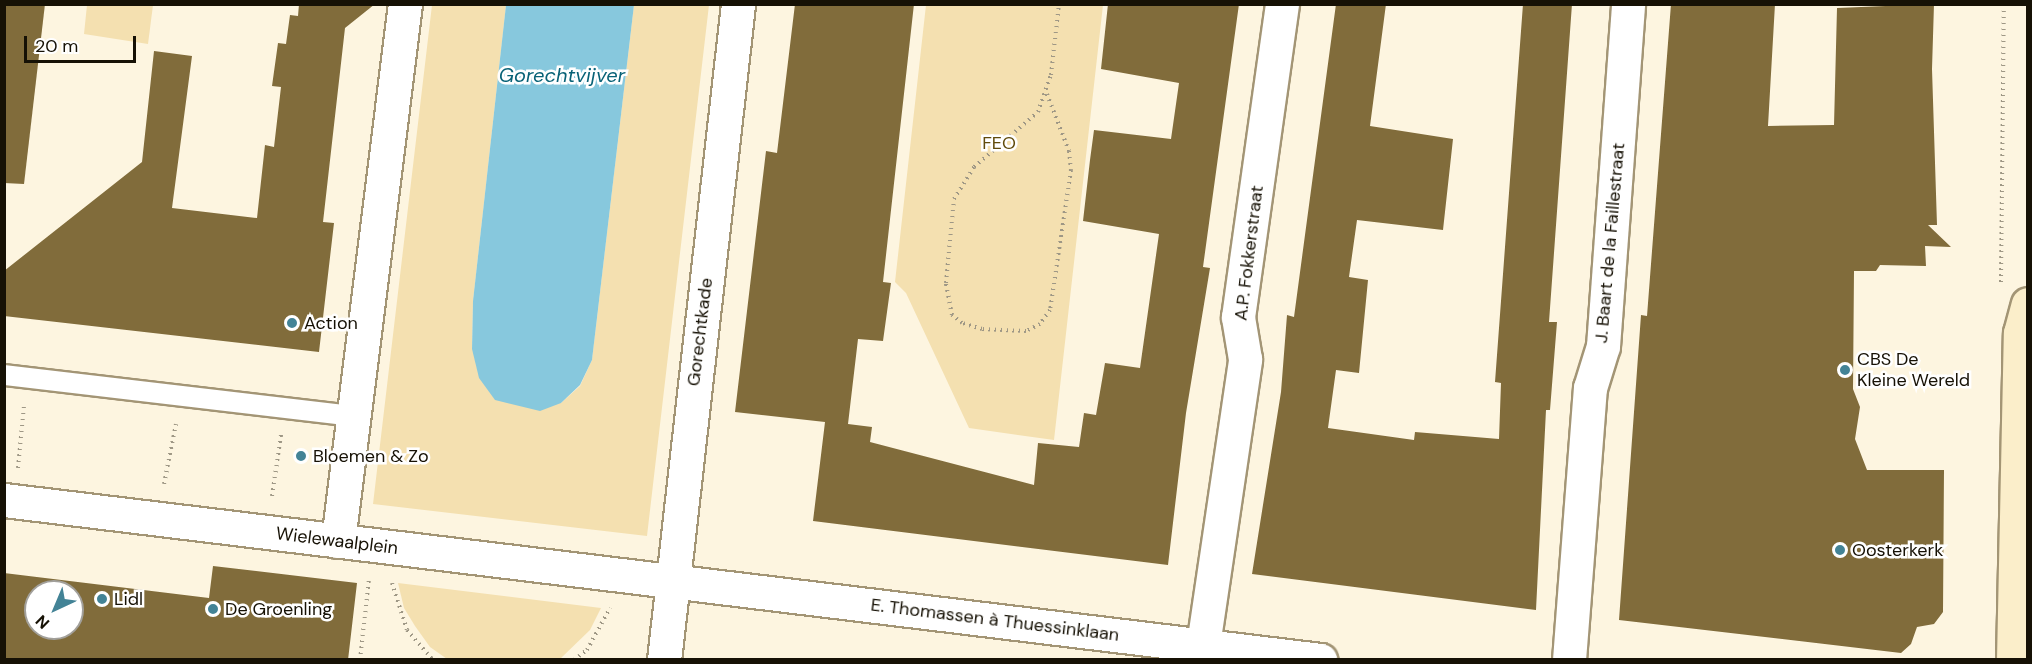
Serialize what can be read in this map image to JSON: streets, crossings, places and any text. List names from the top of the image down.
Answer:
{
  "streets": {
    "street": [
      "J. Baart de la Faillestraat",
      "A.P. Fokkerstraat",
      "Gorechtkade",
      "Wielewaalplein",
      "E. Thomassen à Thuessinklaan"
    ]
  },
  "crossings": [
    ["A.P. Fokkerstraat", "E. Thomassen à Thuessinklaan"],
    ["Gorechtkade", "Wielewaalplein"],
    ["Gorechtkade", "E. Thomassen à Thuessinklaan"],
    ["Wielewaalplein", "E. Thomassen à Thuessinklaan"]
  ],
  "water": ["Gorechtvijver"],
  "parks": ["FEO"],
  "places": [
    "Action",
    "CBS De Kleine Wereld",
    "Bloemen & Zo",
    "Oosterkerk",
    "Lidl",
    "De Groenling"
  ],
  "scale_bar": "20 m",
  "north": "bottom left"
}
